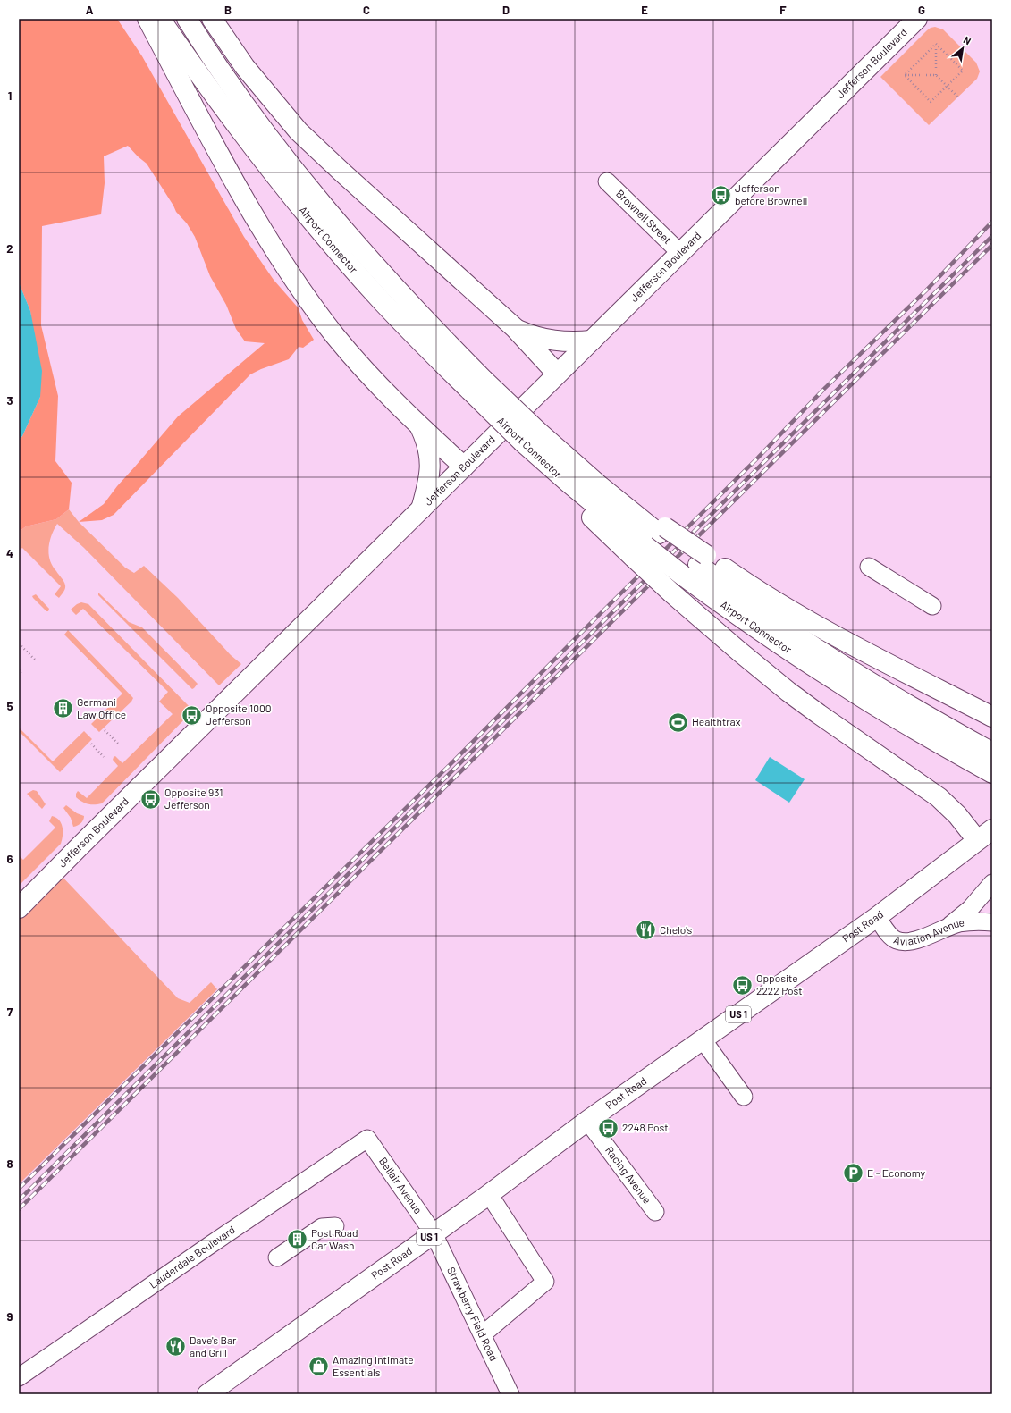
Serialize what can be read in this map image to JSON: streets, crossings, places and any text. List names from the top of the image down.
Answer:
{
  "streets": {
    "main road": [
      "Jefferson Boulevard",
      "Airport Connector",
      "Post Road",
      "US 1"
    ],
    "street": [
      "Brownell Street",
      "Aviation Avenue",
      "Racing Avenue",
      "Bellair Avenue",
      "Lauderdale Boulevard",
      "Strawberry Field Road"
    ]
  },
  "crossings": [
    ["Jefferson Boulevard", "Brownell Street"],
    ["Post Road", "Aviation Avenue"],
    ["Post Road", "Racing Avenue"],
    ["Post Road", "Bellair Avenue"],
    ["Post Road", "Strawberry Field Road"],
    ["Bellair Avenue", "Lauderdale Boulevard"],
    ["Bellair Avenue", "Strawberry Field Road"]
  ],
  "places": {
    "bus stop": [
      "Jefferson before Brownell",
      "Opposite 1000 Jefferson",
      "Opposite 931 Jefferson",
      "Opposite 2222 Post",
      "2248 Post"
    ],
    "building": ["Germani Law Office", "Post Road Car Wash"],
    "sports": ["Healthtrax"],
    "restaurant": ["Chelo's", "Dave's Bar and Grill"],
    "parking": ["E - Economy"],
    "shop": ["Amazing Intimate Essentials"]
  },
  "north": "top right",
  "grid": {
    "columns": [
      "A",
      "B",
      "C",
      "D",
      "E",
      "F",
      "G"
    ],
    "rows": [
      "1",
      "2",
      "3",
      "4",
      "5",
      "6",
      "7",
      "8",
      "9"
    ]
  }
}
